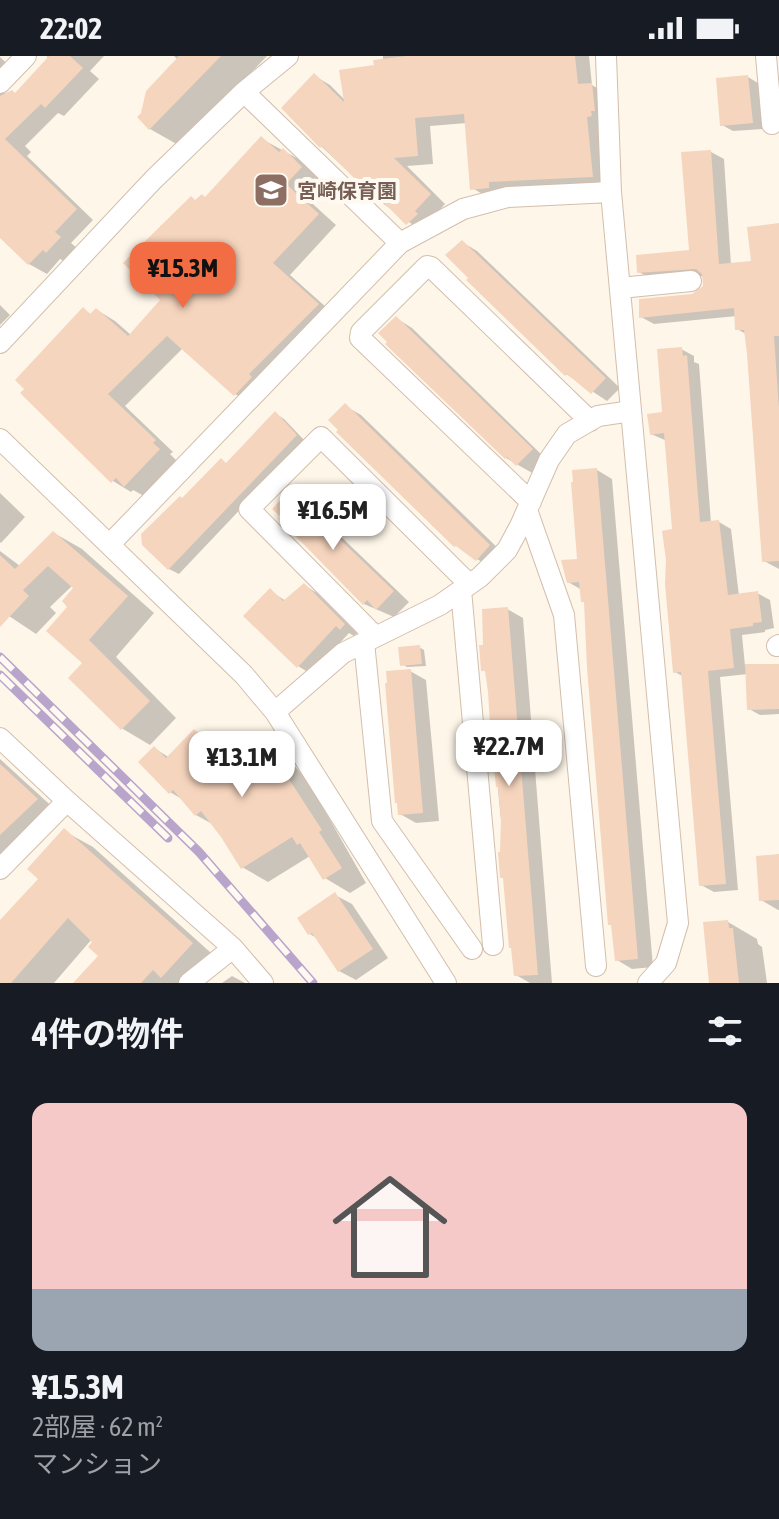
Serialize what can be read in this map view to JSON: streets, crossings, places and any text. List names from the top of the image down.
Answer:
{
  "places": {
    "school or university": ["宮崎保育園"]
  },
  "page": {
    "status": "22:02",
    "price": [
      "¥15.3M",
      "¥16.5M",
      "¥22.7M",
      "¥13.1M"
    ],
    "heading": "4件の物件",
    "list": [
      {
        "name": "¥15.3M",
        "note": "2部屋 · 62 m² · マンション"
      }
    ]
  }
}
